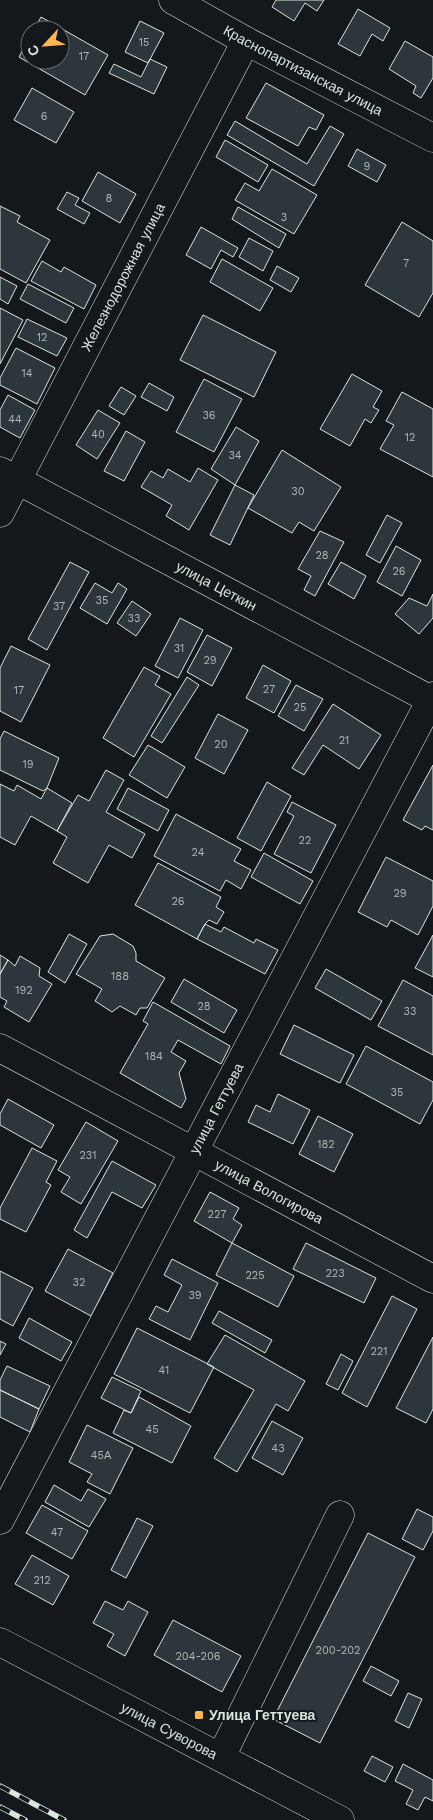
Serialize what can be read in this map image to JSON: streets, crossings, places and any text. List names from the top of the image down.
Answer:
{
  "streets": {
    "street": [
      "Краснопартизанская улица",
      "Железнодорожная улица",
      "улица Цеткин",
      "улица Геттуева",
      "улица Вологирова",
      "улица Суворова"
    ]
  },
  "crossings": [
    ["Краснопартизанская улица", "Железнодорожная улица"],
    ["Железнодорожная улица", "улица Цеткин"],
    ["улица Цеткин", "улица Геттуева"],
    ["улица Геттуева", "улица Вологирова"]
  ],
  "places": {
    "transit": ["Улица Геттуева"]
  },
  "house_numbers": [
    "15",
    "17",
    "6",
    "9",
    "8",
    "3",
    "7",
    "12",
    "14",
    "36",
    "44",
    "40",
    "12",
    "34",
    "30",
    "28",
    "26",
    "35",
    "37",
    "33",
    "31",
    "29",
    "27",
    "17",
    "25",
    "21",
    "20",
    "19",
    "22",
    "24",
    "29",
    "26",
    "188",
    "192",
    "28",
    "33",
    "184",
    "35",
    "182",
    "231",
    "227",
    "223",
    "225",
    "32",
    "39",
    "221",
    "41",
    "45",
    "43",
    "45А",
    "47",
    "212",
    "200-202",
    "204-206"
  ],
  "north": "bottom left"
}
